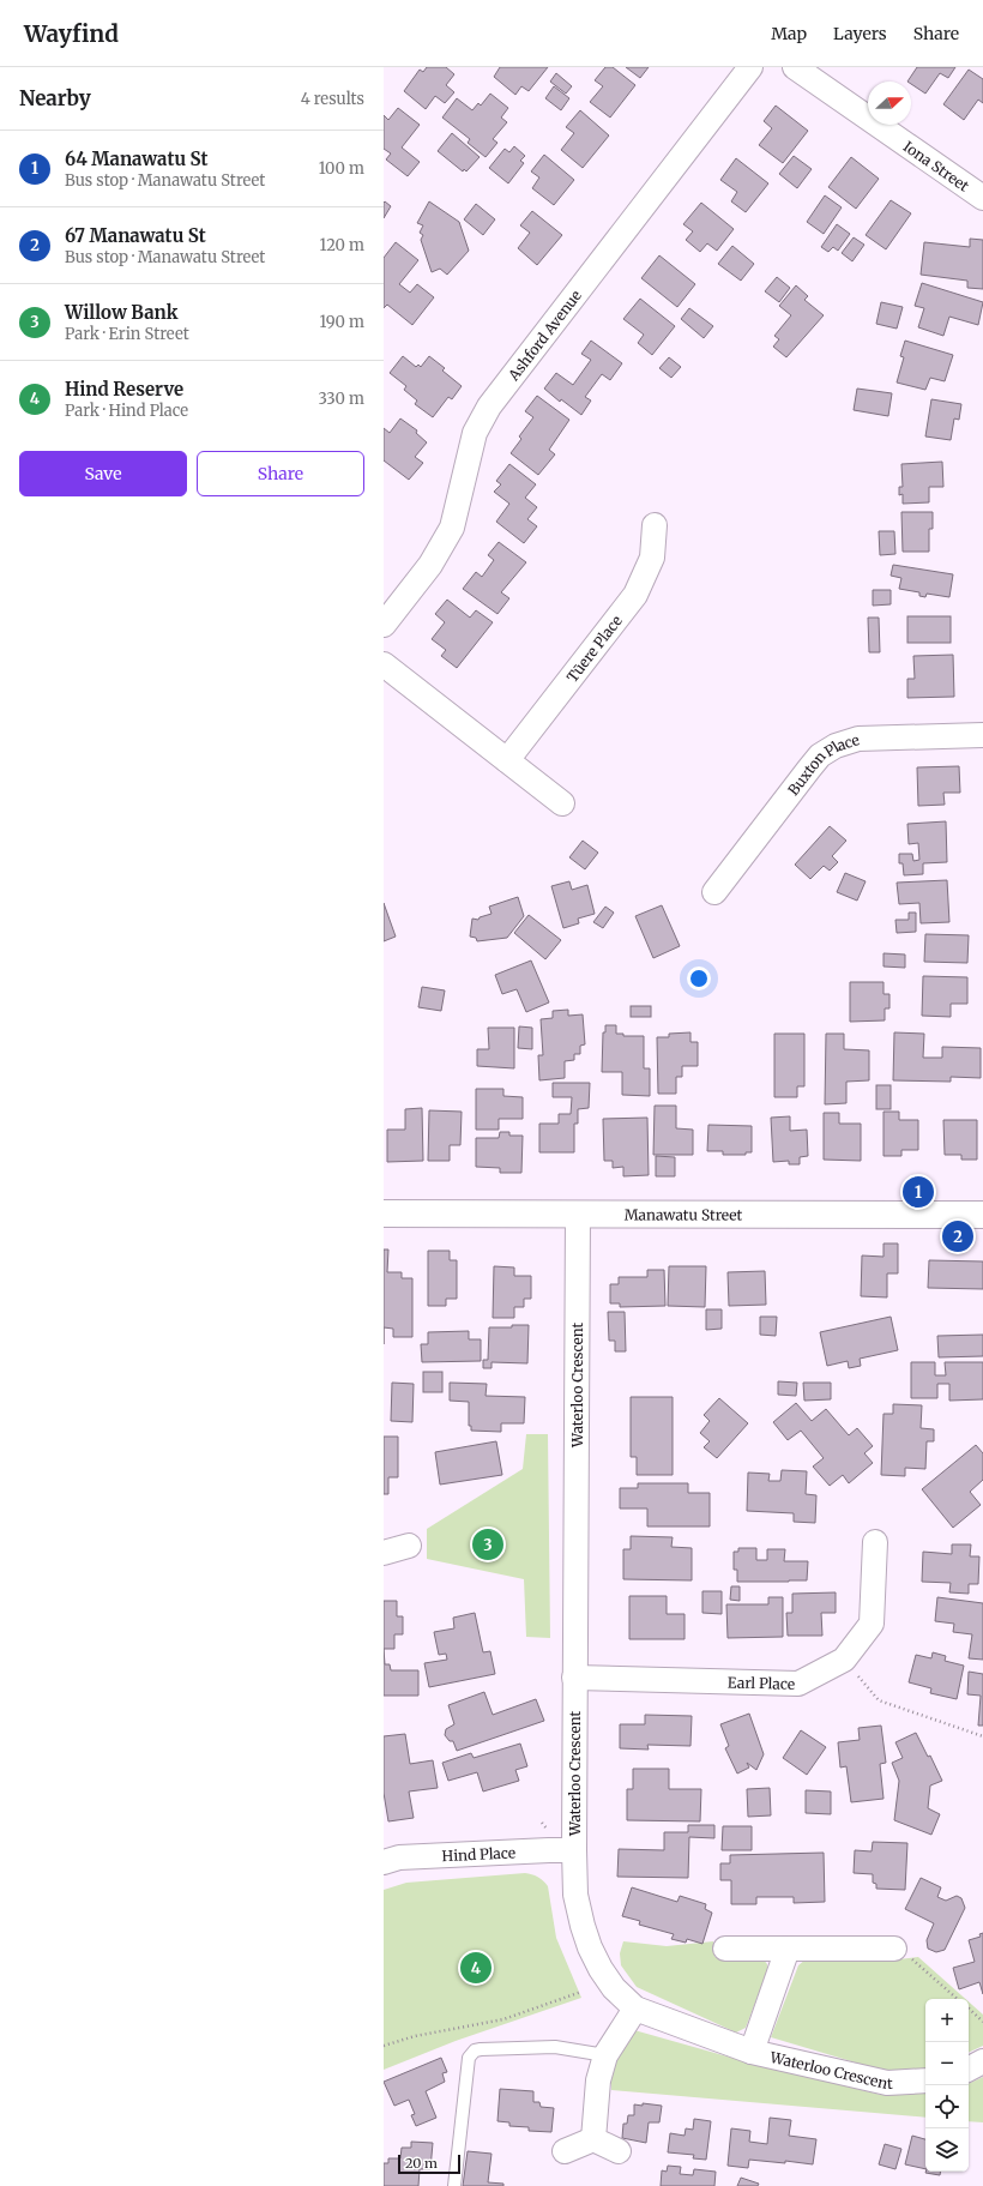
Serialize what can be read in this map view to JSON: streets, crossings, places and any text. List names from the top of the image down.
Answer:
{
  "streets": {
    "street": [
      "Iona Street",
      "Ashford Avenue",
      "Tūere Place",
      "Buxton Place",
      "Manawatu Street",
      "Waterloo Crescent",
      "Earl Place",
      "Hind Place"
    ]
  },
  "crossings": [
    ["Manawatu Street", "Waterloo Crescent"],
    ["Waterloo Crescent", "Earl Place"],
    ["Waterloo Crescent", "Hind Place"]
  ],
  "scale_bar": "20 m",
  "north": "right",
  "page": {
    "header": "Wayfind",
    "nav": ["Map", "Layers", "Share"],
    "heading": ["Nearby", "4 results"],
    "list": [
      {
        "mark": "1",
        "name": "64 Manawatu St",
        "note": "Bus stop · Manawatu Street",
        "value": "100 m"
      },
      {
        "mark": "2",
        "name": "67 Manawatu St",
        "note": "Bus stop · Manawatu Street",
        "value": "120 m"
      },
      {
        "mark": "3",
        "name": "Willow Bank",
        "note": "Park · Erin Street",
        "value": "190 m"
      },
      {
        "mark": "4",
        "name": "Hind Reserve",
        "note": "Park · Hind Place",
        "value": "330 m"
      }
    ],
    "buttons": ["Save", "Share"],
    "pins": [
      "1",
      "2",
      "3",
      "4"
    ],
    "map_buttons": ["+", "−"],
    "scale": "20 m"
  }
}
